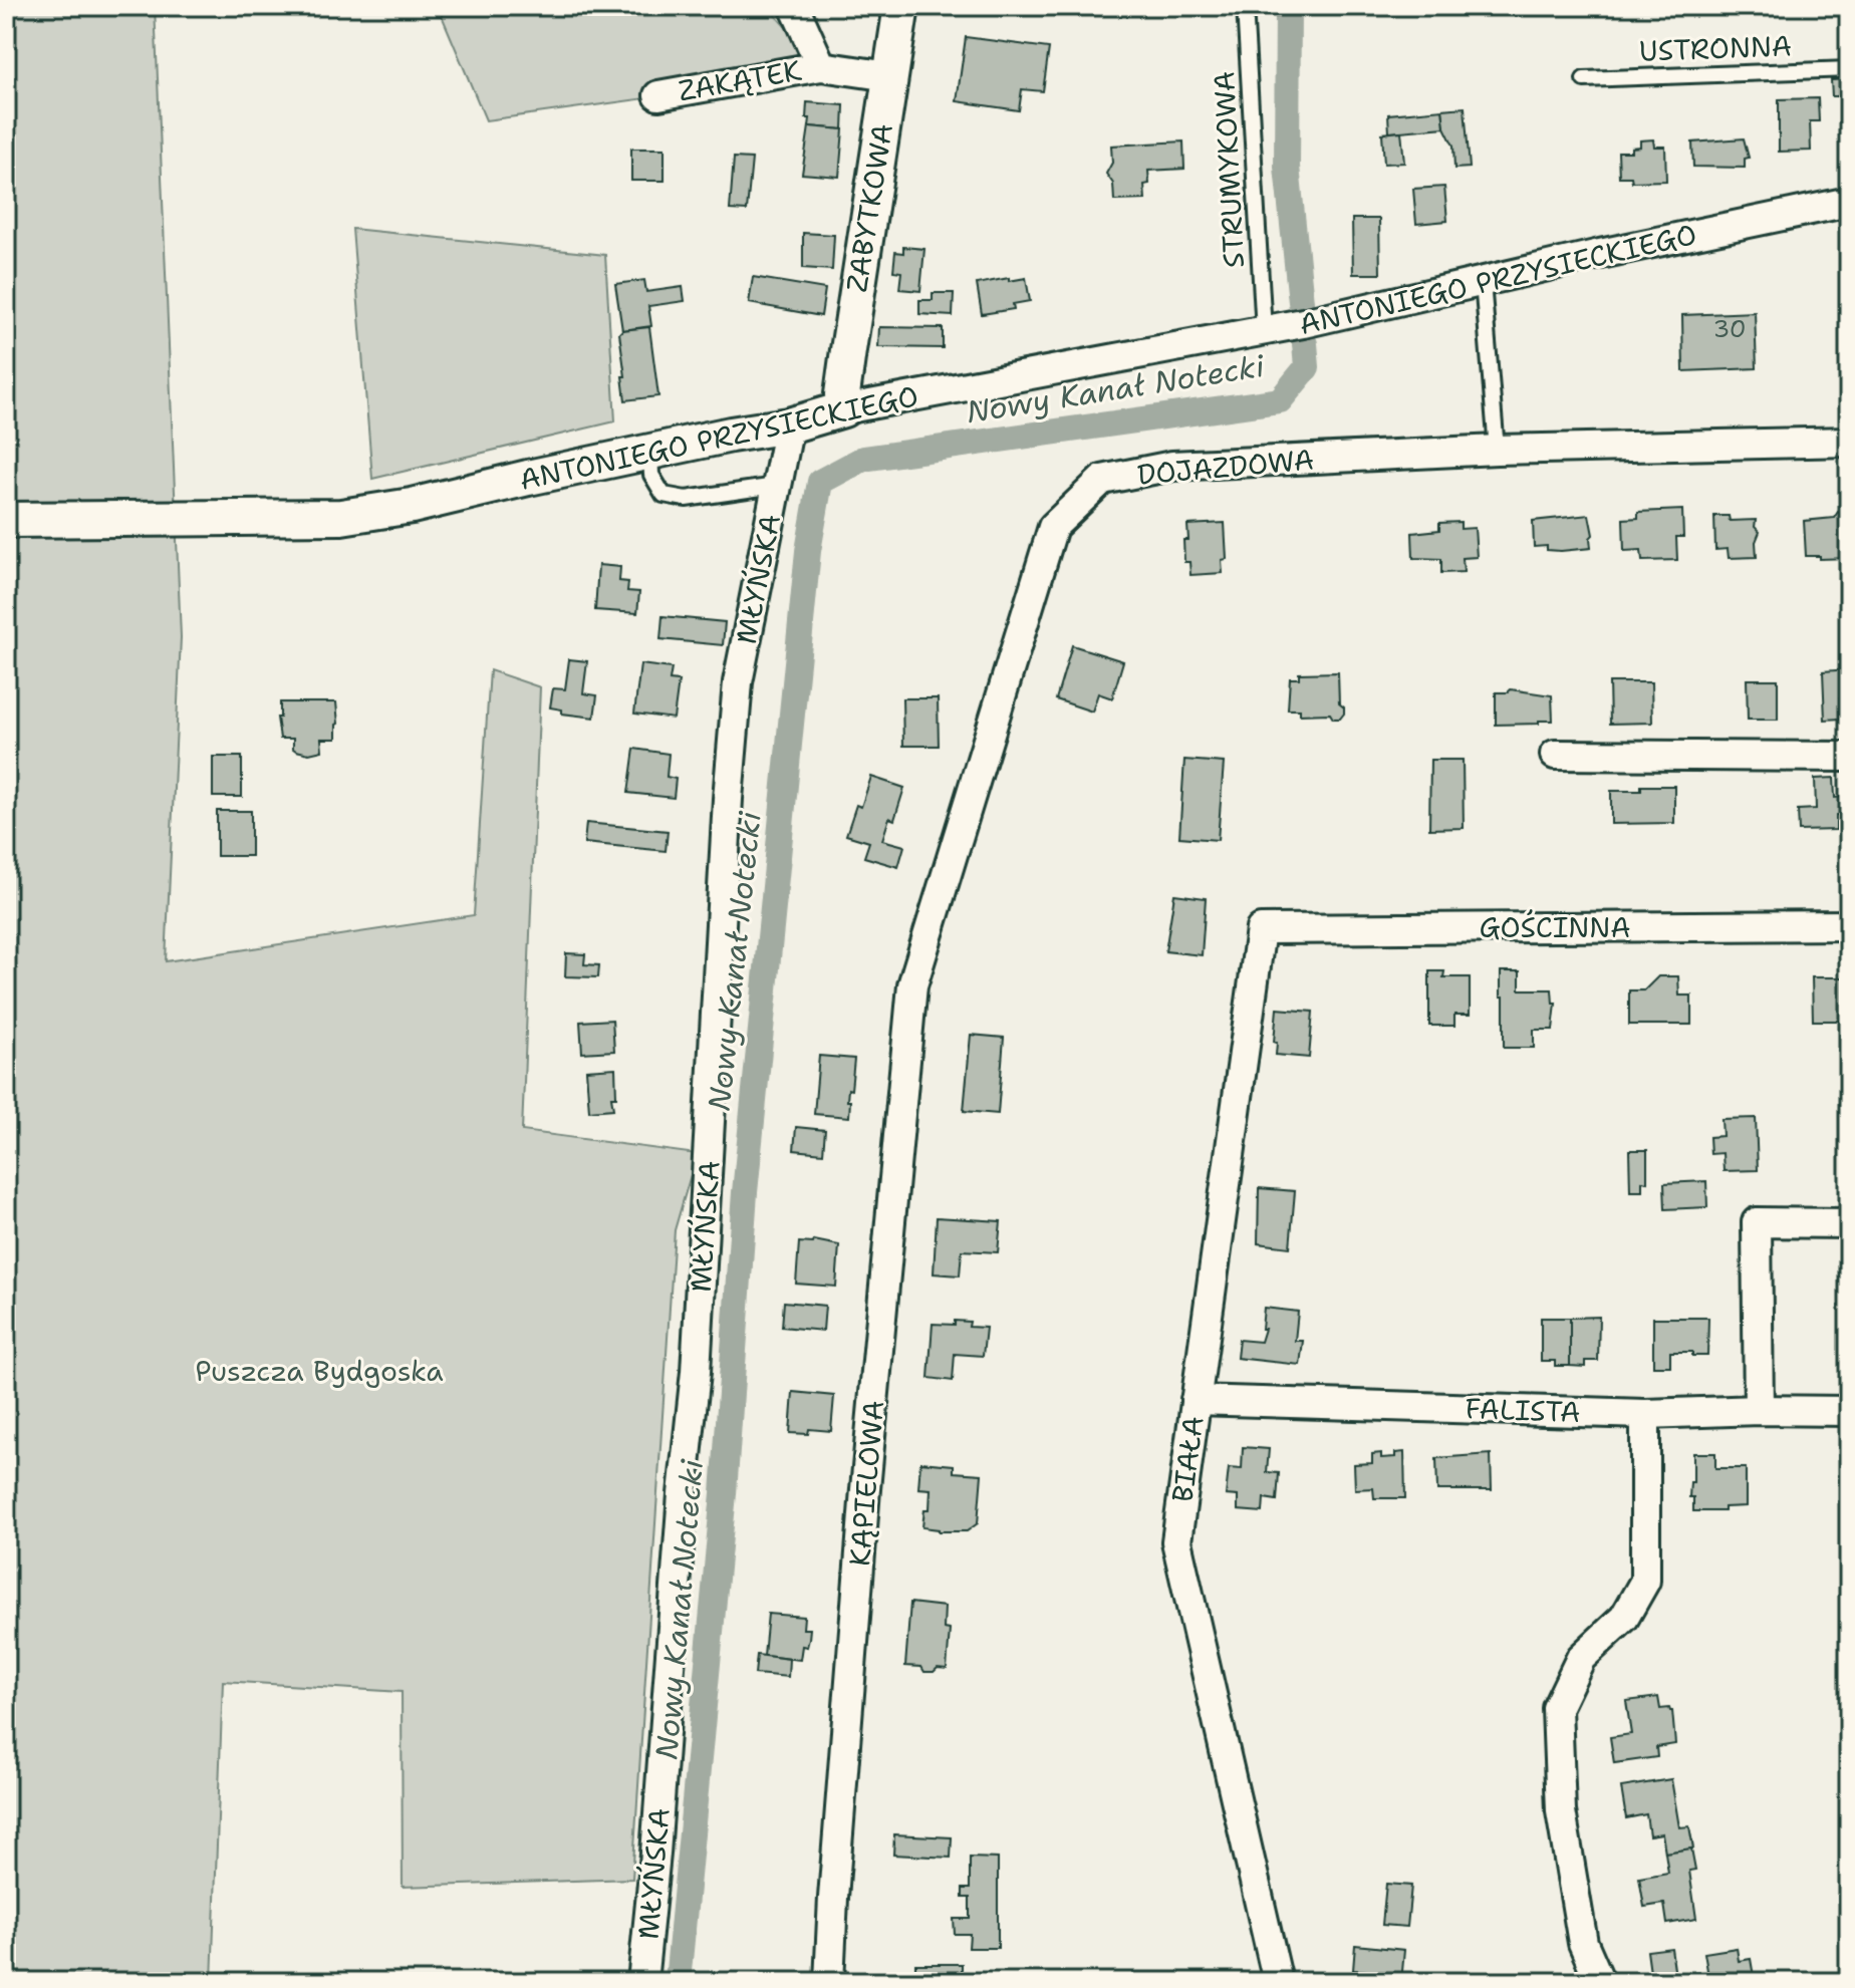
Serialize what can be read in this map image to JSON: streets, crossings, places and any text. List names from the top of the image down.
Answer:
{
  "streets": {
    "street": [
      "ZAKĄTEK",
      "ZABYTKOWA",
      "ANTONIEGO PRZYSIECKIEGO",
      "DOJAZDOWA",
      "MŁYŃSKA",
      "GOŚCINNA",
      "FALISTA",
      "BIAŁA",
      "KĄPIELOWA"
    ],
    "lane": ["USTRONNA", "STRUMYKOWA"]
  },
  "crossings": [
    ["ZAKĄTEK", "ZABYTKOWA"],
    ["STRUMYKOWA", "ANTONIEGO PRZYSIECKIEGO"],
    ["ZABYTKOWA", "ANTONIEGO PRZYSIECKIEGO"],
    ["ANTONIEGO PRZYSIECKIEGO", "MŁYŃSKA"],
    ["DOJAZDOWA", "KĄPIELOWA"],
    ["GOŚCINNA", "BIAŁA"],
    ["FALISTA", "BIAŁA"]
  ],
  "water": ["Nowy Kanał Notecki"],
  "parks": ["Puszcza Bydgoska"],
  "house_numbers": ["30"]
}
